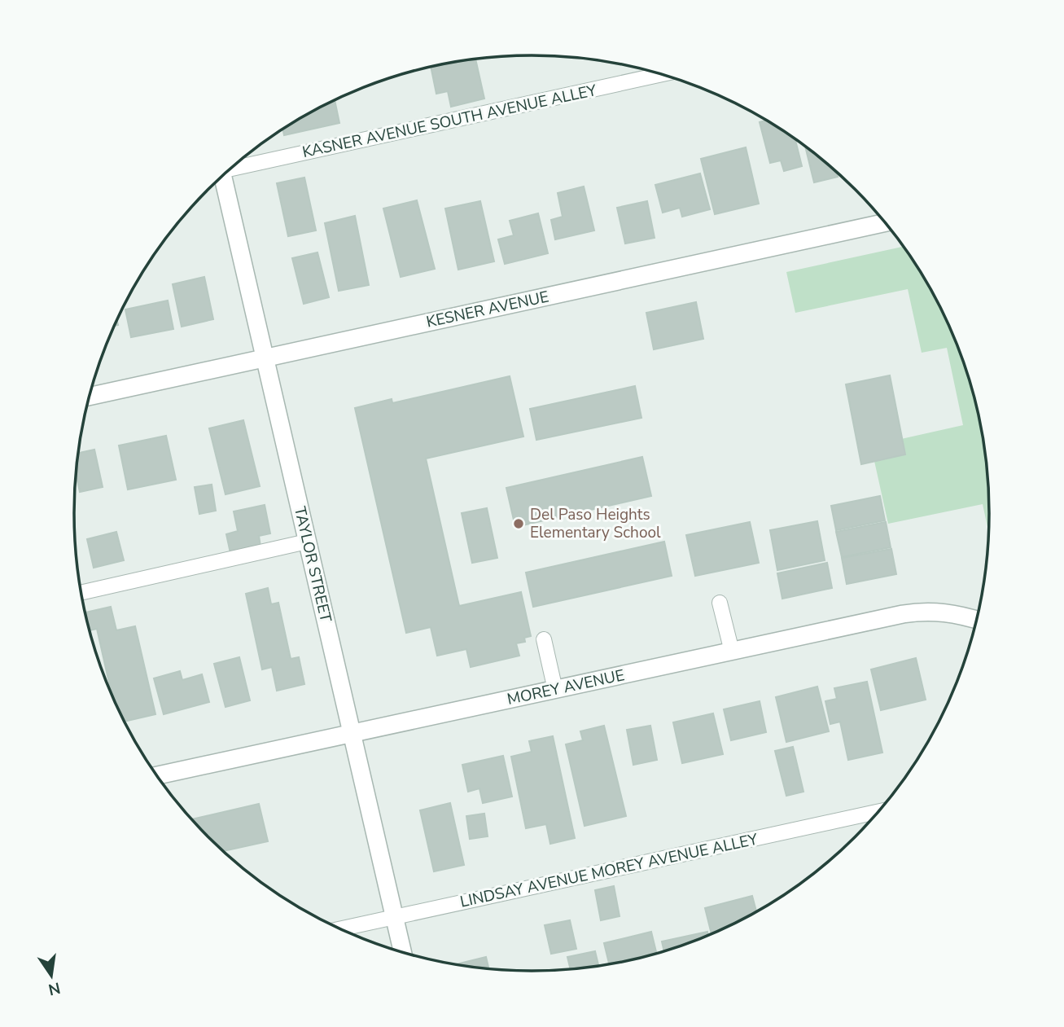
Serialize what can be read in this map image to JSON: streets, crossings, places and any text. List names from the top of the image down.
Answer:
{
  "streets": {
    "street": ["KESNER AVENUE", "TAYLOR STREET", "MOREY AVENUE"],
    "lane": ["KASNER AVENUE SOUTH AVENUE ALLEY", "LINDSAY AVENUE MOREY AVENUE ALLEY"]
  },
  "crossings": [
    ["KESNER AVENUE", "TAYLOR STREET"],
    ["TAYLOR STREET", "MOREY AVENUE"],
    ["TAYLOR STREET", "LINDSAY AVENUE MOREY AVENUE ALLEY"]
  ],
  "places": ["Del Paso Heights Elementary School"],
  "north": "bottom"
}
